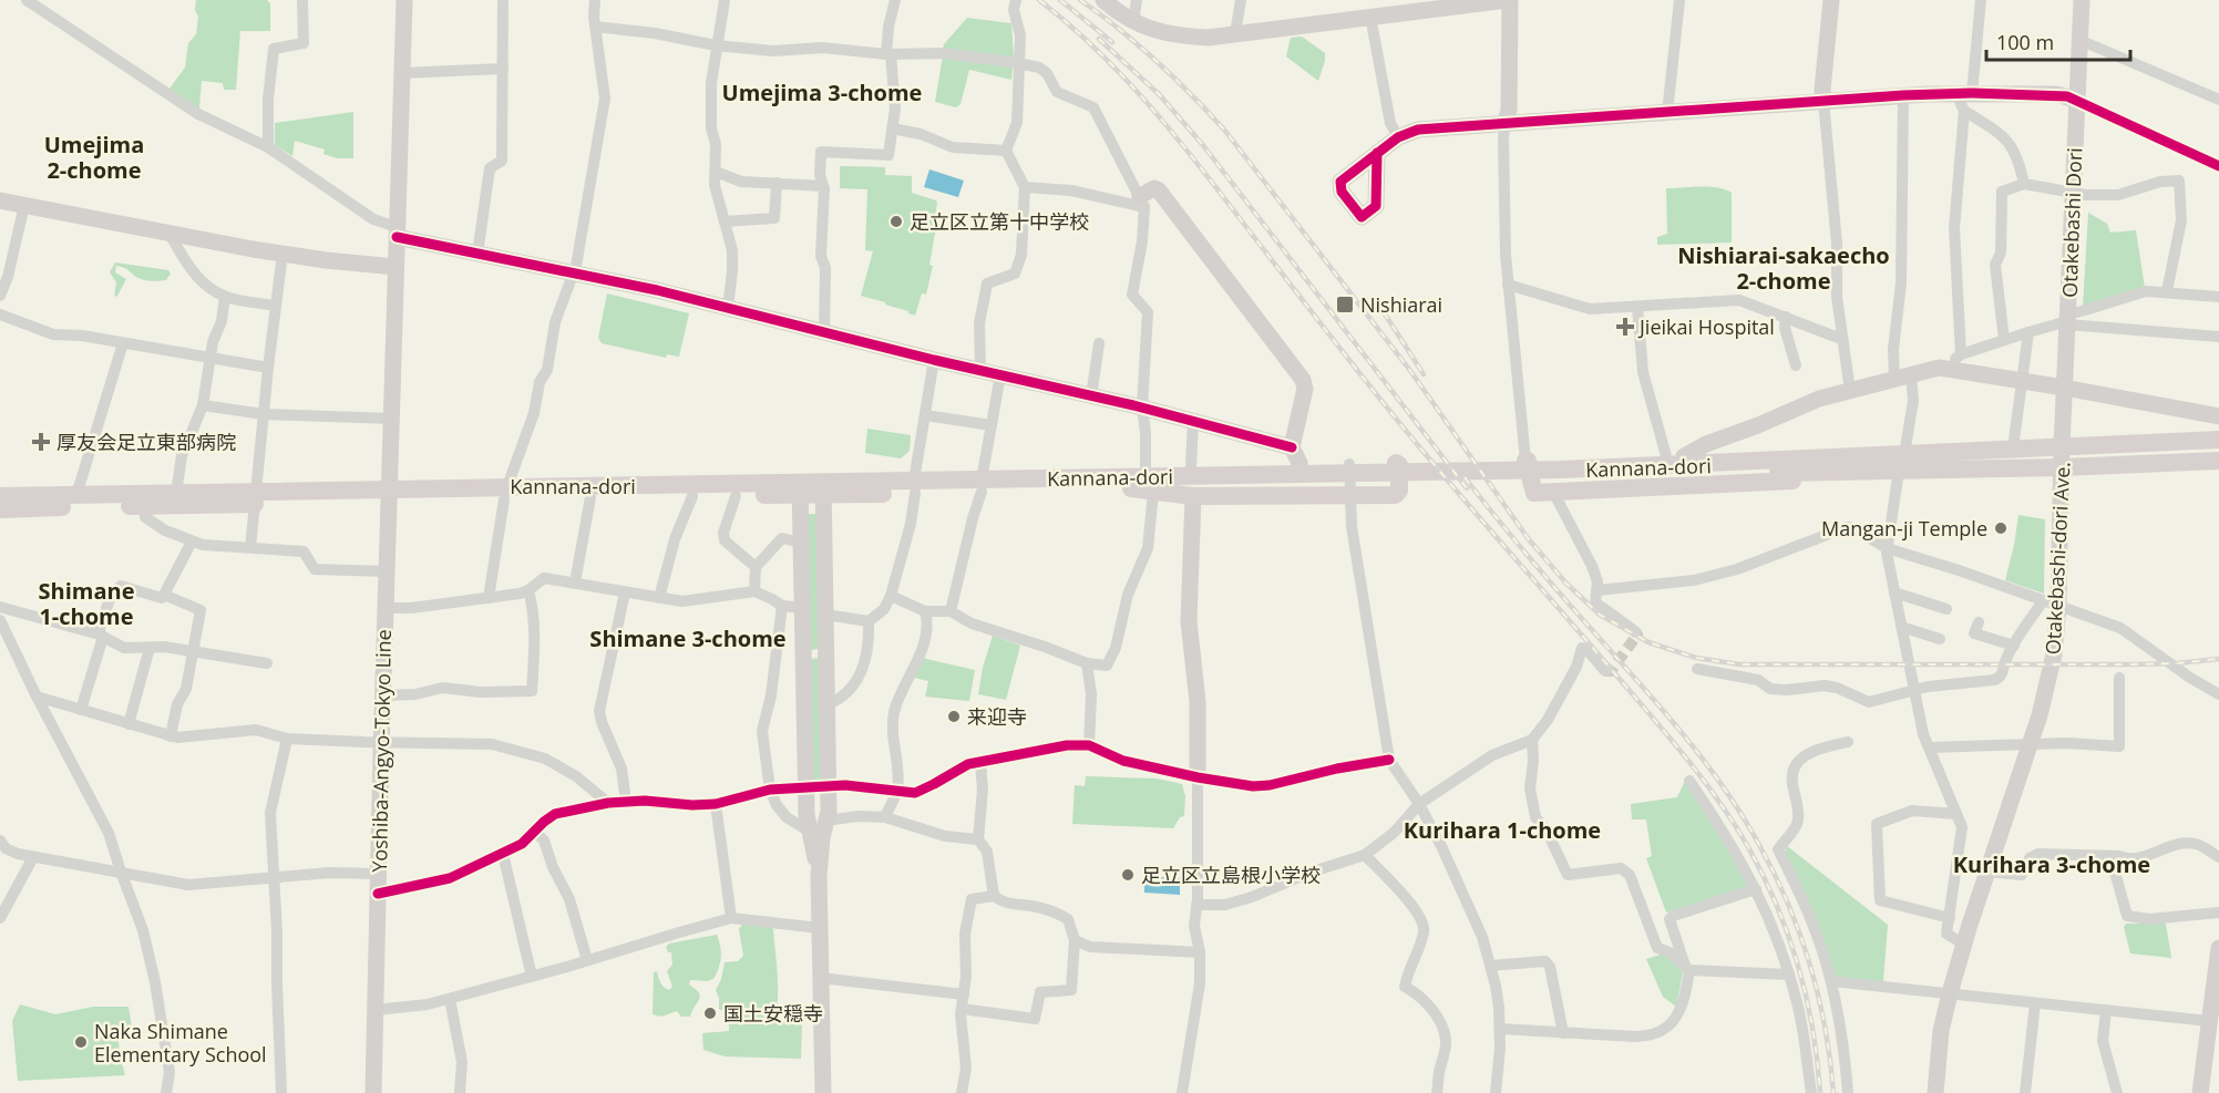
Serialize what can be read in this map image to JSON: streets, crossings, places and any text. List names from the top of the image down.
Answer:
{
  "streets": {
    "main road": ["Kannana-dori"],
    "street": ["Otakebashi Dori", "Otakebashi-dori Ave.", "Yoshiba-Angyo-Tokyo Line"]
  },
  "crossings": [
    ["Otakebashi Dori", "Kannana-dori"],
    ["Otakebashi Dori", "Otakebashi-dori Ave."],
    ["Kannana-dori", "Otakebashi-dori Ave."],
    ["Kannana-dori", "Yoshiba-Angyo-Tokyo Line"]
  ],
  "districts": [
    "Umejima 3-chome",
    "Umejima 2-chome",
    "Nishiarai-sakaecho 2-chome",
    "Shimane 1-chome",
    "Shimane 3-chome",
    "Kurihara 1-chome",
    "Kurihara 3-chome"
  ],
  "places": {
    "other": [
      "足立区立第十中学校",
      "Mangan-ji Temple",
      "来迎寺",
      "足立区立島根小学校",
      "国土安穏寺",
      "Naka Shimane Elementary School"
    ],
    "transit": ["Nishiarai"],
    "health": ["Jieikai Hospital", "厚友会足立東部病院"]
  },
  "scale_bar": "100 m"
}
